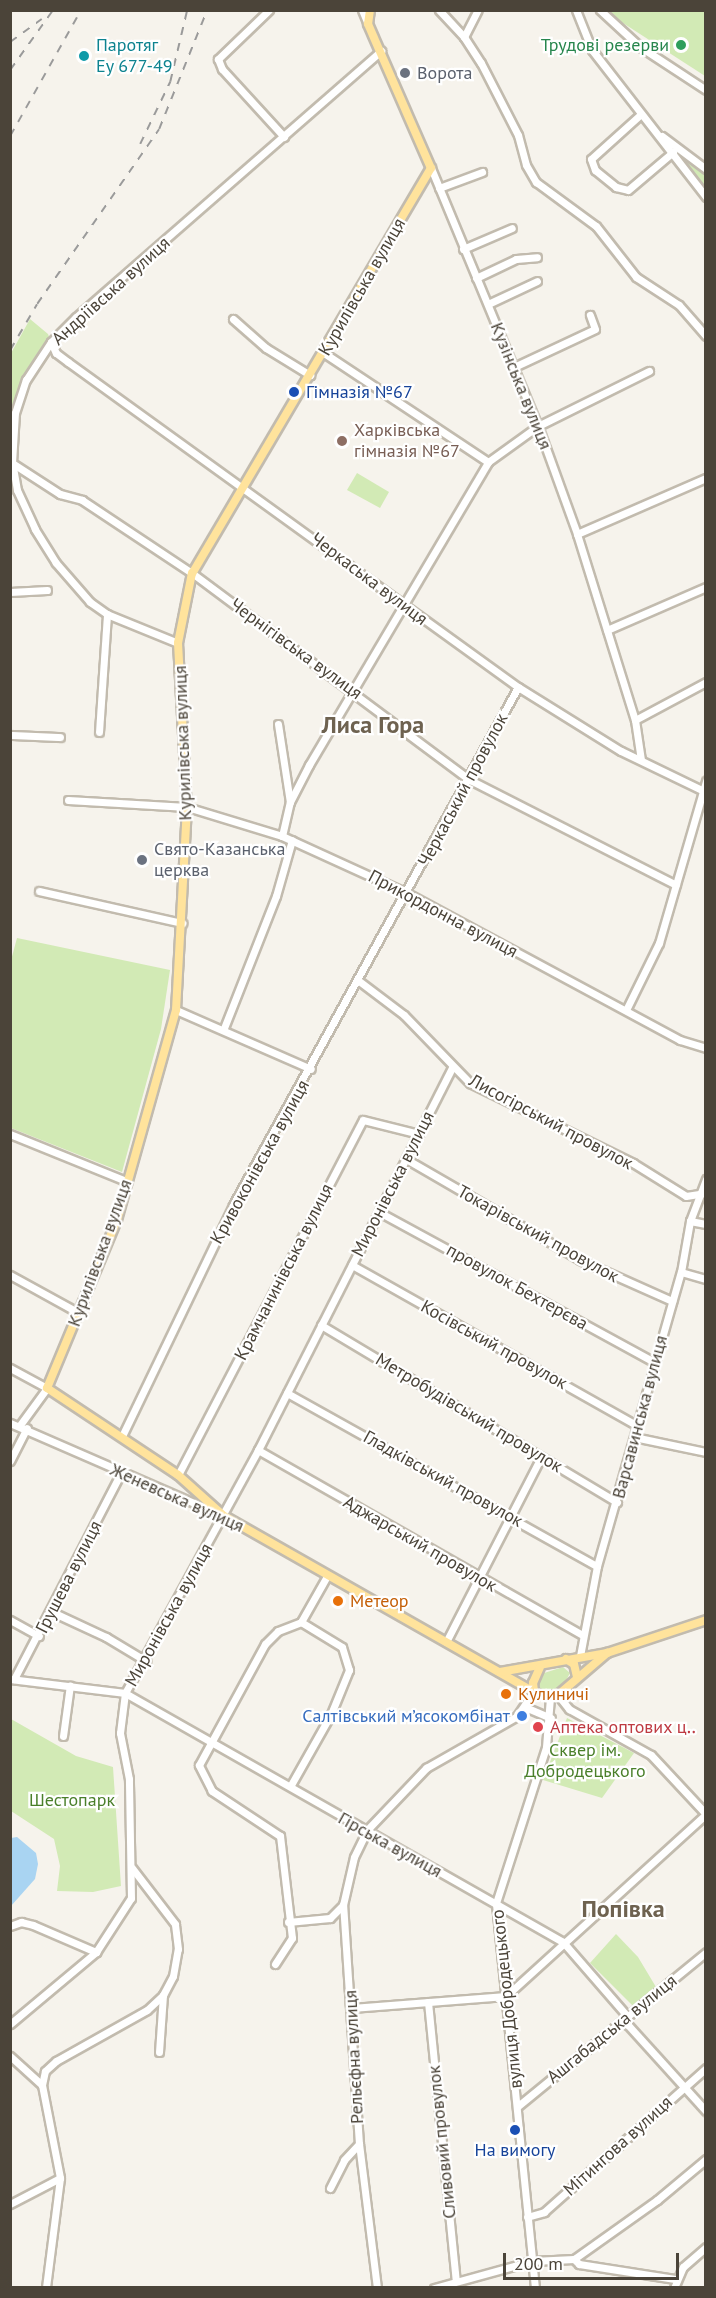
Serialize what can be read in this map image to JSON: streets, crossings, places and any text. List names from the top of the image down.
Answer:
{
  "streets": {
    "main road": ["Курилівська вулиця", "Кузінська вулиця", "Женевська вулиця"],
    "street": [
      "Андріївська вулиця",
      "Черкаська вулиця",
      "Чернігівська вулиця",
      "Черкаський провулок",
      "Прикордонна вулиця",
      "Лисогірський провулок",
      "Кривоконівська вулиця",
      "Миронівська вулиця",
      "Токарівський провулок",
      "Крамчанинівська вулиця",
      "провулок Бехтерєва",
      "Косівський провулок",
      "Метробудівський провулок",
      "Варсавинська вулиця",
      "Гладківський провулок",
      "Аджарський провулок",
      "Грушева вулиця",
      "Гірська вулиця",
      "вулиця Добродецького",
      "Ашгабадська вулиця",
      "Рельєфна вулиця",
      "Сливовий провулок",
      "Мітингова вулиця"
    ]
  },
  "crossings": [
    ["Курилівська вулиця", "Андріївська вулиця"],
    ["Курилівська вулиця", "Кузінська вулиця"],
    ["Курилівська вулиця", "Черкаська вулиця"],
    ["Курилівська вулиця", "Чернігівська вулиця"],
    ["Курилівська вулиця", "Прикордонна вулиця"],
    ["Курилівська вулиця", "Женевська вулиця"],
    ["Андріївська вулиця", "Кузінська вулиця"],
    ["Андріївська вулиця", "Черкаська вулиця"],
    ["Андріївська вулиця", "Чернігівська вулиця"],
    ["Кузінська вулиця", "Черкаська вулиця"],
    ["Черкаська вулиця", "Черкаський провулок"],
    ["Чернігівська вулиця", "Черкаський провулок"],
    ["Черкаський провулок", "Прикордонна вулиця"],
    ["Черкаський провулок", "Кривоконівська вулиця"],
    ["Прикордонна вулиця", "Кривоконівська вулиця"],
    ["Лисогірський провулок", "Кривоконівська вулиця"],
    ["Лисогірський провулок", "Миронівська вулиця"],
    ["Лисогірський провулок", "Варсавинська вулиця"],
    ["Миронівська вулиця", "Токарівський провулок"],
    ["Миронівська вулиця", "Крамчанинівська вулиця"],
    ["Миронівська вулиця", "провулок Бехтерєва"],
    ["Миронівська вулиця", "Косівський провулок"],
    ["Миронівська вулиця", "Метробудівський провулок"],
    ["Миронівська вулиця", "Гладківський провулок"],
    ["Миронівська вулиця", "Женевська вулиця"],
    ["Миронівська вулиця", "Аджарський провулок"],
    ["Миронівська вулиця", "Гірська вулиця"],
    ["Токарівський провулок", "Варсавинська вулиця"],
    ["провулок Бехтерєва", "Варсавинська вулиця"],
    ["Косівський провулок", "Варсавинська вулиця"],
    ["Метробудівський провулок", "Варсавинська вулиця"],
    ["Варсавинська вулиця", "Гладківський провулок"],
    ["Варсавинська вулиця", "Аджарський провулок"],
    ["Женевська вулиця", "Грушева вулиця"],
    ["Женевська вулиця", "вулиця Добродецького"],
    ["Грушева вулиця", "Гірська вулиця"],
    ["Гірська вулиця", "вулиця Добродецького"],
    ["Гірська вулиця", "Ашгабадська вулиця"],
    ["Гірська вулиця", "Рельєфна вулиця"],
    ["Гірська вулиця", "Мітингова вулиця"],
    ["вулиця Добродецького", "Ашгабадська вулиця"],
    ["вулиця Добродецького", "Мітингова вулиця"]
  ],
  "districts": ["Лиса Гора", "Попівка"],
  "parks": ["Сквер ім. Добродецького", "Шестопарк"],
  "places": [
    "Трудові резерви",
    "Паротяг Еу 677-49",
    "Ворота",
    "Гімназія №67",
    "Харківська гімназія №67",
    "Свято-Казанська церква",
    "Метеор",
    "Кулиничі",
    "Салтівський м’ясокомбінат",
    "Аптека оптових ц‥",
    "На вимогу"
  ],
  "scale_bar": "200 m"
}
